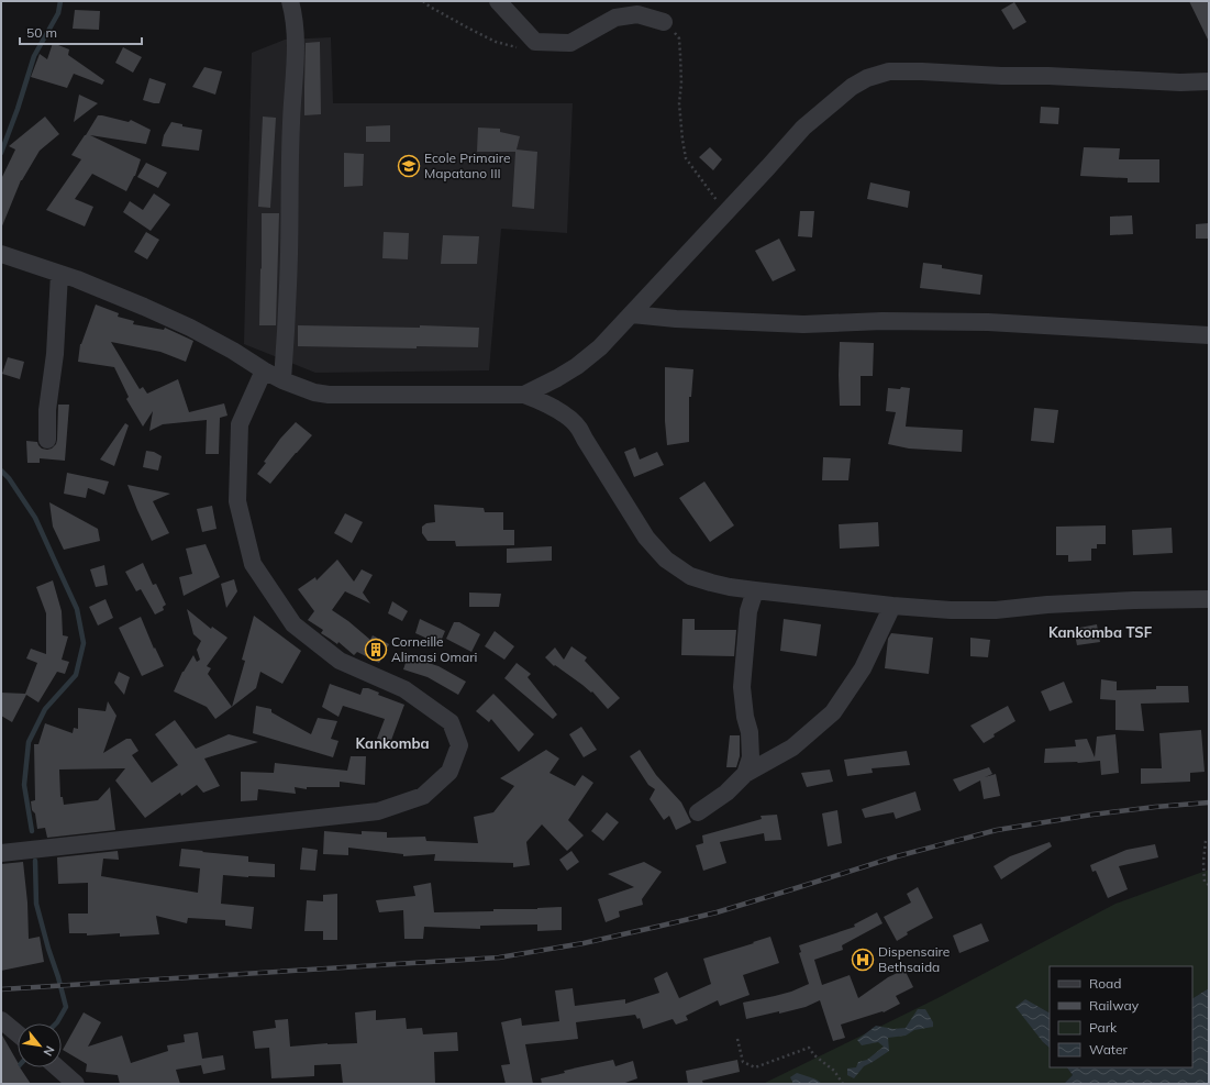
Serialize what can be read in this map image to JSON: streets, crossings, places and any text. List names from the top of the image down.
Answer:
{
  "districts": ["Kankomba TSF", "Kankomba"],
  "places": {
    "school or university": ["Ecole Primaire Mapatano III"],
    "building": ["Corneille Alimasi Omari"],
    "hospital": ["Dispensaire Bethsaida"]
  },
  "legend": [
    "Road",
    "Railway",
    "Park",
    "Water"
  ],
  "scale_bar": "50 m",
  "north": "bottom right"
}
